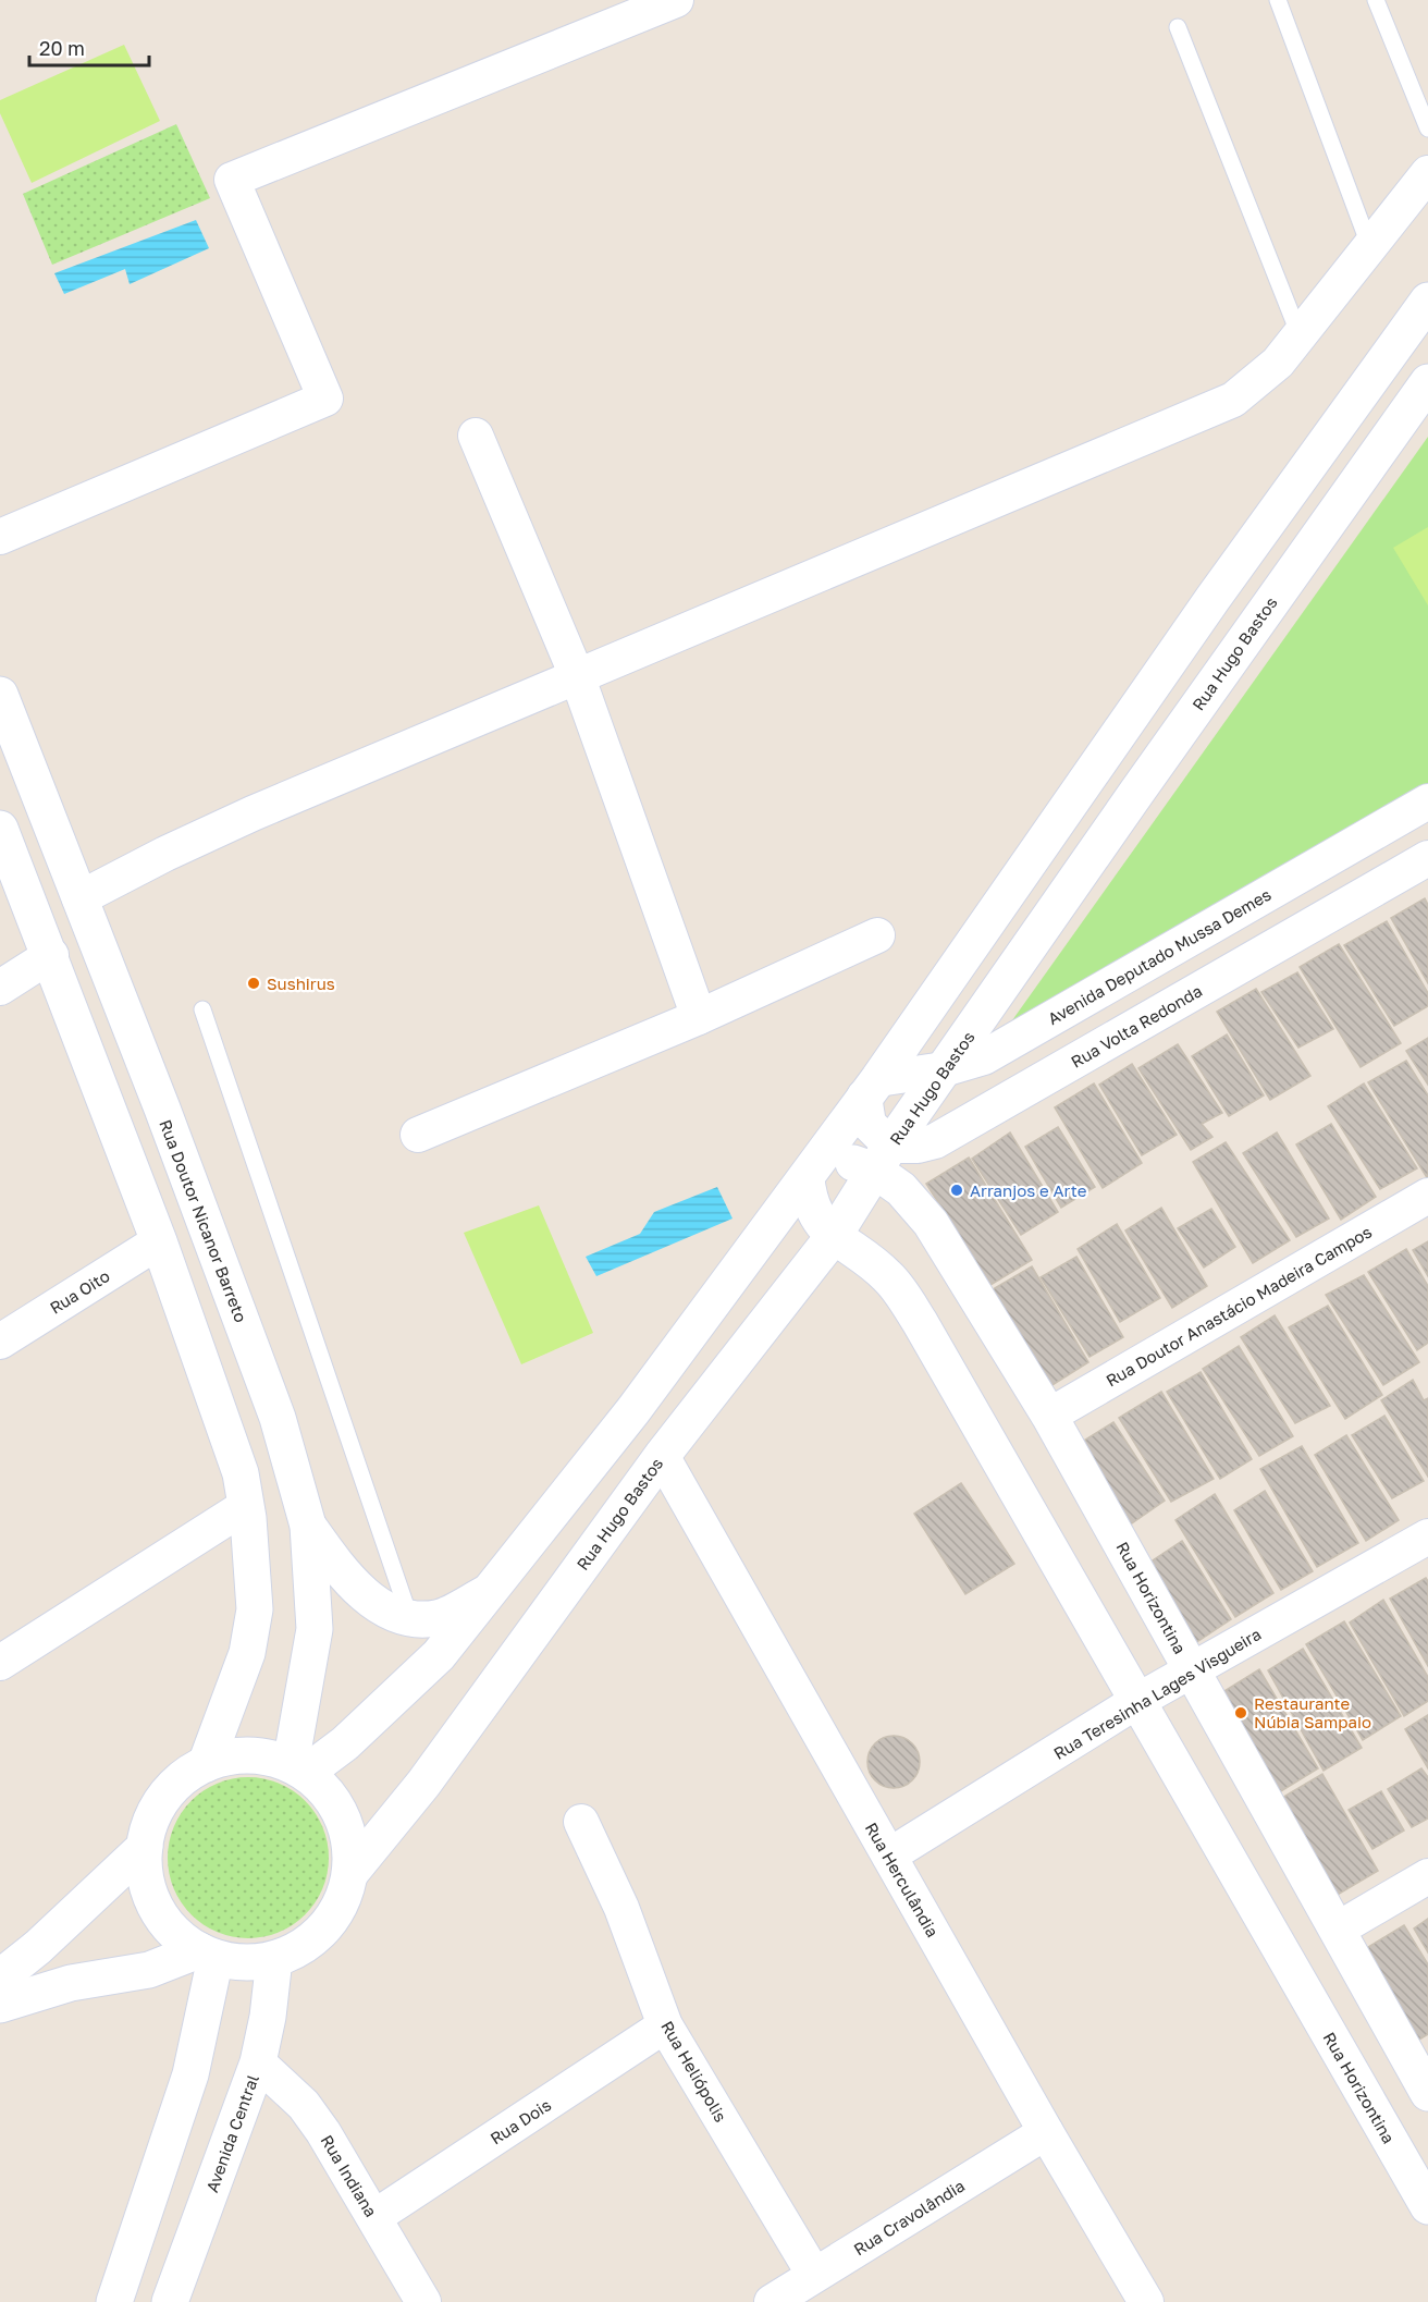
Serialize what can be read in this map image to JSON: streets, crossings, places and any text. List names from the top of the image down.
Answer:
{
  "streets": {
    "street": [
      "Rua Hugo Bastos",
      "Avenida Deputado Mussa Demes",
      "Rua Volta Redonda",
      "Rua Doutor Nicanor Barreto",
      "Rua Oito",
      "Rua Doutor Anastácio Madeira Campos",
      "Rua Horizontina",
      "Rua Teresinha Lages Visgueira",
      "Rua Herculândia",
      "Rua Heliópolis",
      "Rua Dois",
      "Avenida Central",
      "Rua Indiana",
      "Rua Cravolândia"
    ]
  },
  "crossings": [
    ["Rua Hugo Bastos", "Avenida Deputado Mussa Demes"],
    ["Rua Hugo Bastos", "Rua Volta Redonda"],
    ["Rua Hugo Bastos", "Rua Doutor Nicanor Barreto"],
    ["Rua Hugo Bastos", "Rua Horizontina"],
    ["Rua Hugo Bastos", "Rua Herculândia"],
    ["Rua Hugo Bastos", "Avenida Central"],
    ["Rua Volta Redonda", "Rua Horizontina"],
    ["Rua Doutor Nicanor Barreto", "Avenida Central"],
    ["Rua Doutor Anastácio Madeira Campos", "Rua Horizontina"],
    ["Rua Horizontina", "Rua Teresinha Lages Visgueira"],
    ["Rua Teresinha Lages Visgueira", "Rua Herculândia"],
    ["Rua Herculândia", "Rua Cravolândia"],
    ["Rua Heliópolis", "Rua Dois"],
    ["Rua Heliópolis", "Rua Cravolândia"],
    ["Rua Dois", "Rua Indiana"],
    ["Avenida Central", "Rua Indiana"]
  ],
  "places": ["Sushirus", "Arranjos e Arte", "Restaurante Núbia Sampaio"],
  "scale_bar": "20 m"
}
